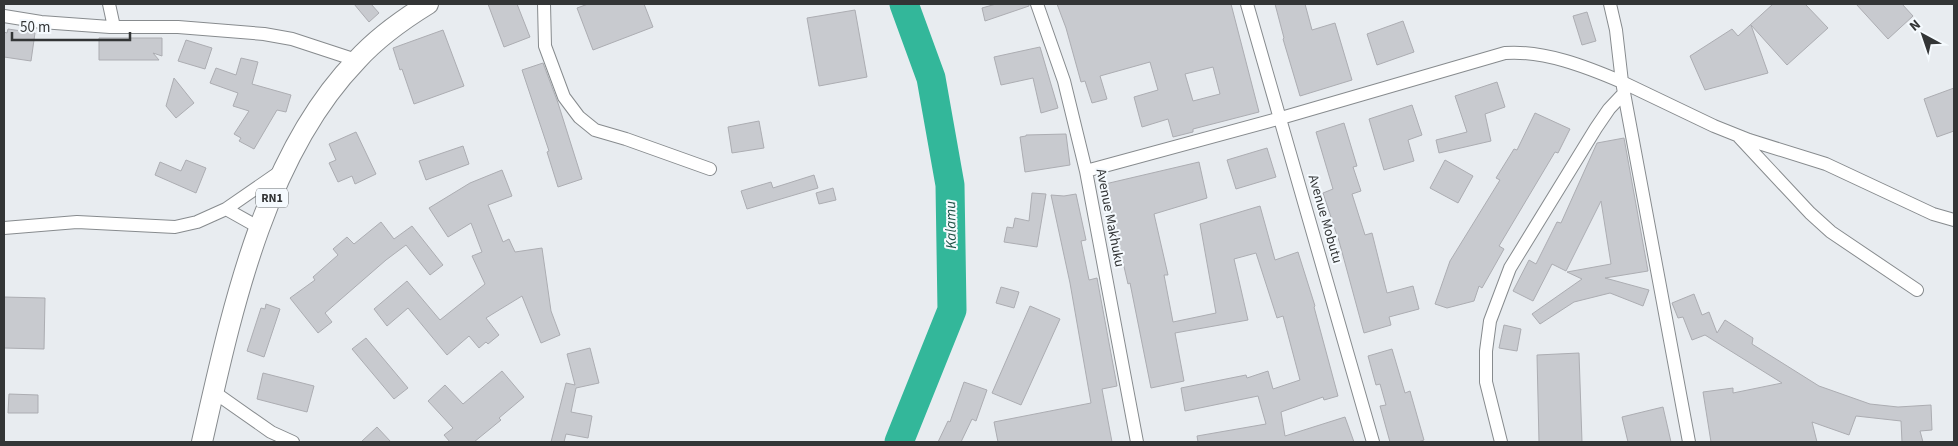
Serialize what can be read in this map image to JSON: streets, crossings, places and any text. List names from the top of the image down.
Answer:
{
  "streets": {
    "highway": ["RN1"],
    "street": ["Avenue Makhuku", "Avenue Mobutu"]
  },
  "water": ["Kalamu"],
  "scale_bar": "50 m",
  "north": "top left"
}
